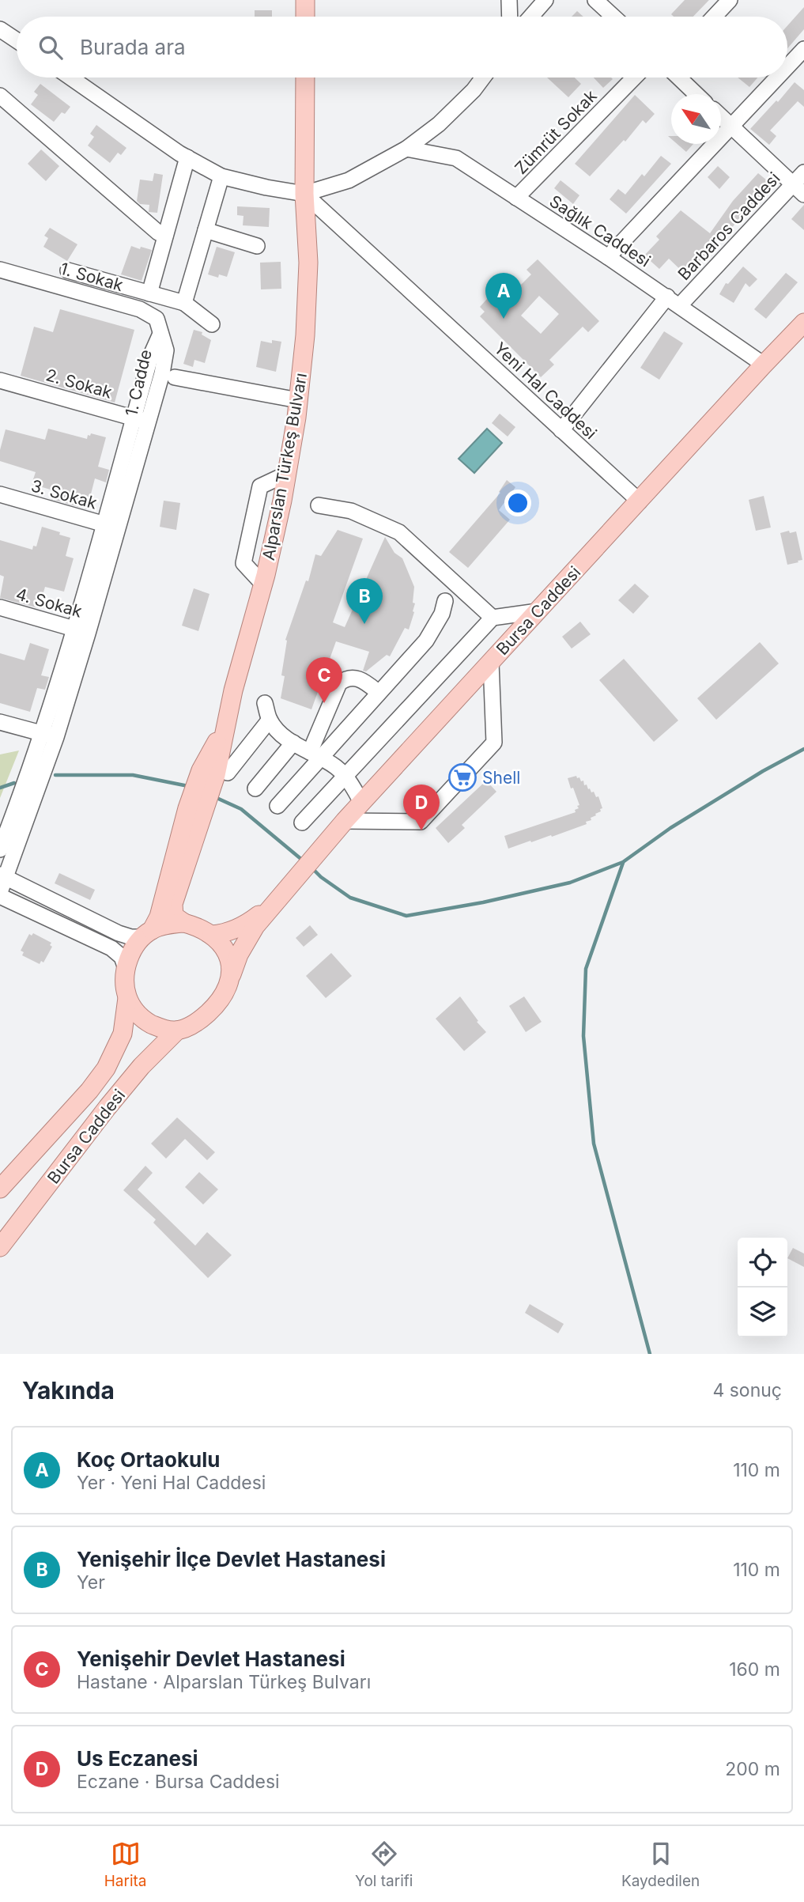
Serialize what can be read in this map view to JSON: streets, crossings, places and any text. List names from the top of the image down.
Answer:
{
  "streets": {
    "main road": ["Alparslan Türkeş Bulvarı", "Bursa Caddesi"],
    "street": [
      "Zümrüt Sokak",
      "Barbaros Caddesi",
      "Sağlık Caddesi",
      "1. Sokak",
      "1. Cadde",
      "2. Sokak",
      "Yeni Hal Caddesi",
      "3. Sokak",
      "4. Sokak"
    ]
  },
  "crossings": [
    ["Zümrüt Sokak", "Sağlık Caddesi"],
    ["Barbaros Caddesi", "Sağlık Caddesi"],
    ["Barbaros Caddesi", "Yeni Hal Caddesi"],
    ["Sağlık Caddesi", "Bursa Caddesi"],
    ["1. Sokak", "1. Cadde"],
    ["1. Cadde", "2. Sokak"],
    ["1. Cadde", "3. Sokak"],
    ["1. Cadde", "4. Sokak"],
    ["Yeni Hal Caddesi", "Alparslan Türkeş Bulvarı"],
    ["Yeni Hal Caddesi", "Bursa Caddesi"],
    ["Alparslan Türkeş Bulvarı", "Bursa Caddesi"]
  ],
  "places": {
    "supermarket": ["Shell"]
  },
  "north": "top left",
  "page": {
    "search": "Burada ara",
    "pins": [
      "A",
      "B",
      "C",
      "D"
    ],
    "heading": ["Yakında", "4 sonuç"],
    "list": [
      {
        "mark": "A",
        "name": "Koç Ortaokulu",
        "note": "Yer · Yeni Hal Caddesi",
        "value": "110 m"
      },
      {
        "mark": "B",
        "name": "Yenişehir İlçe Devlet Hastanesi",
        "note": "Yer",
        "value": "110 m"
      },
      {
        "mark": "C",
        "name": "Yenişehir Devlet Hastanesi",
        "note": "Hastane · Alparslan Türkeş Bulvarı",
        "value": "160 m"
      },
      {
        "mark": "D",
        "name": "Us Eczanesi",
        "note": "Eczane · Bursa Caddesi",
        "value": "200 m"
      }
    ],
    "nav": ["Harita", "Yol tarifi", "Kaydedilen"]
  }
}
